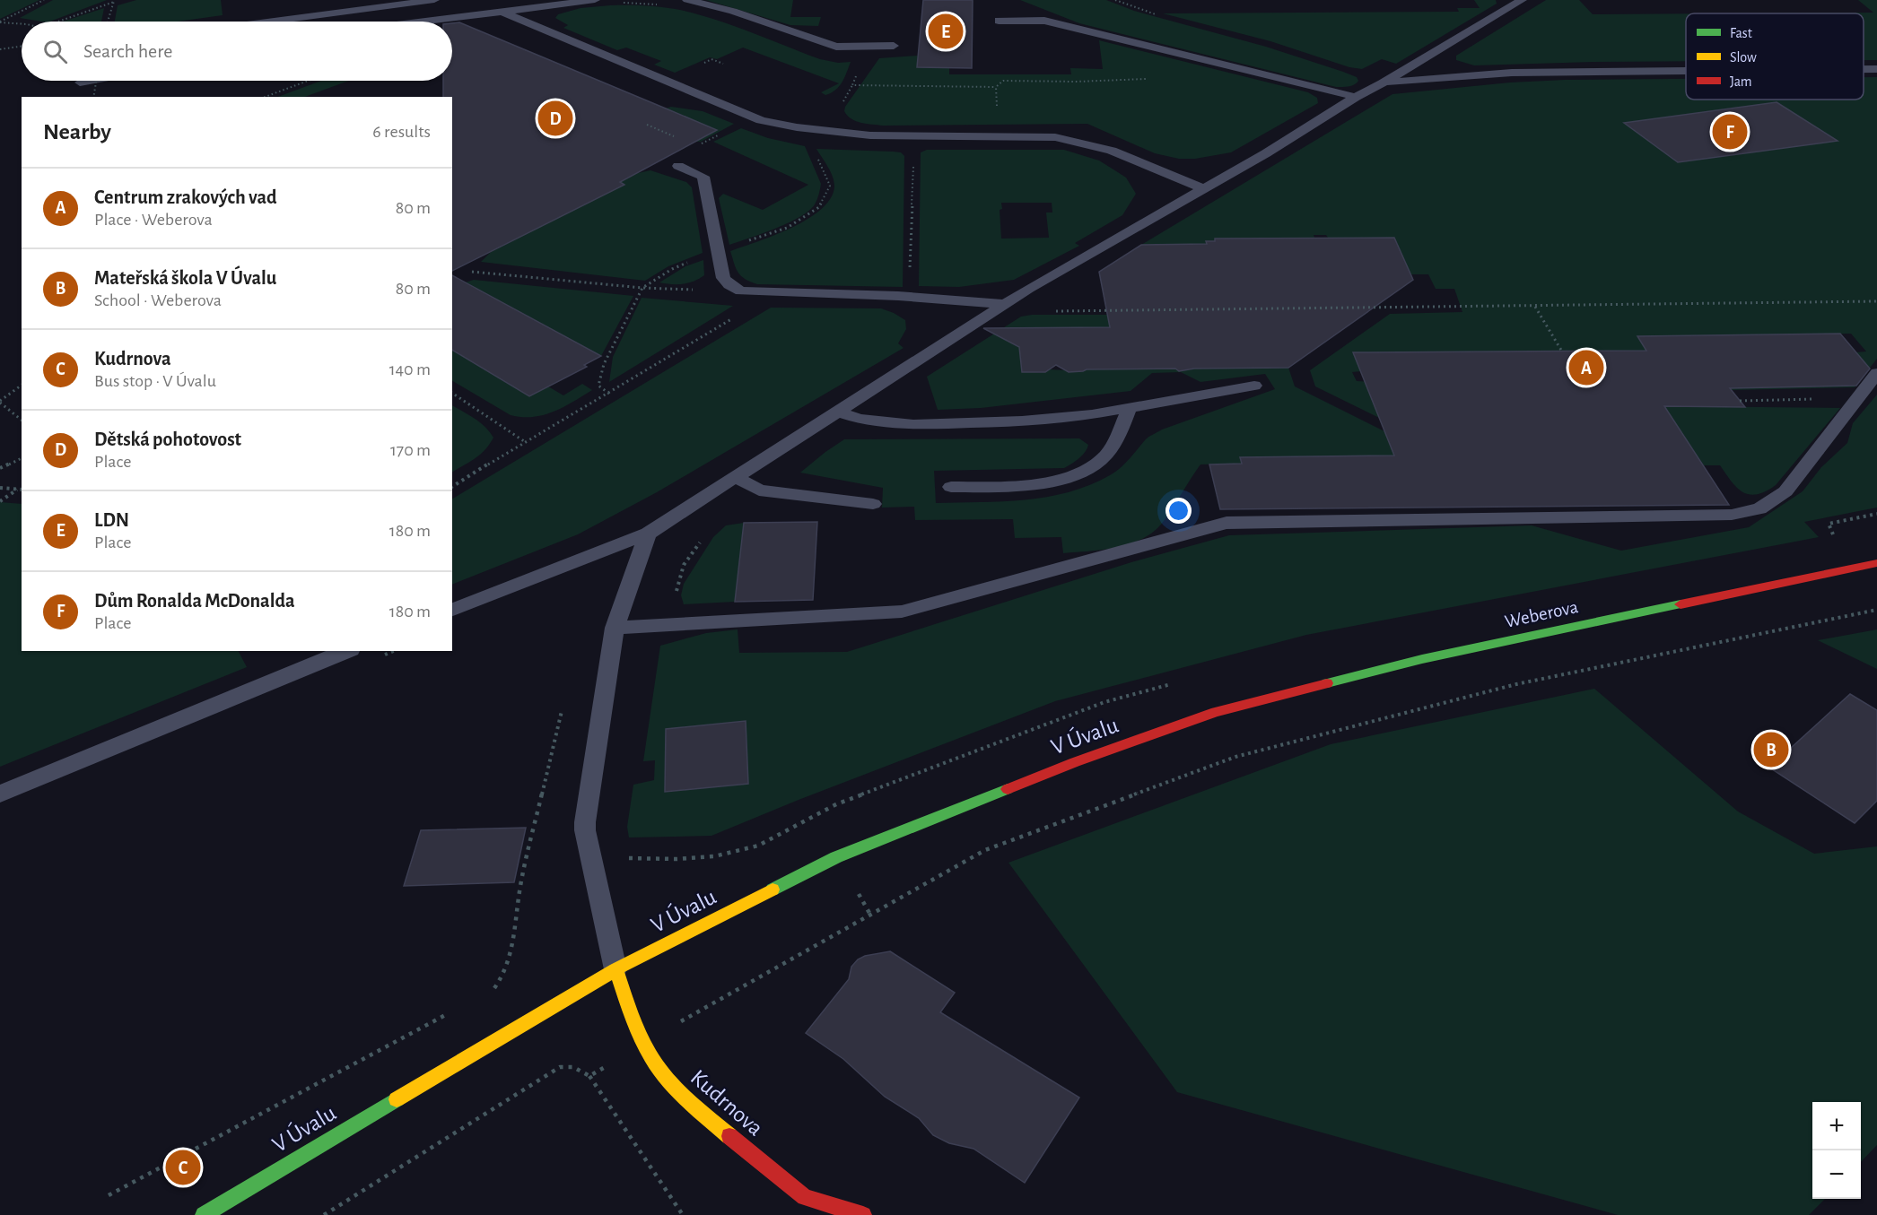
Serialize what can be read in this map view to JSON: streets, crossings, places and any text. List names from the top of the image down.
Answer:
{
  "streets": {
    "street": ["Weberova", "V Úvalu", "Kudrnova"]
  },
  "crossings": [
    ["Weberova", "V Úvalu"],
    ["V Úvalu", "Kudrnova"]
  ],
  "legend": ["Fast", "Slow", "Jam"],
  "page": {
    "pins": [
      "E",
      "D",
      "F",
      "A",
      "B",
      "C"
    ],
    "search": "Search here",
    "heading": ["Nearby", "6 results"],
    "list": [
      {
        "mark": "A",
        "name": "Centrum zrakových vad",
        "note": "Place · Weberova",
        "value": "80 m"
      },
      {
        "mark": "B",
        "name": "Mateřská škola V Úvalu",
        "note": "School · Weberova",
        "value": "80 m"
      },
      {
        "mark": "C",
        "name": "Kudrnova",
        "note": "Bus stop · V Úvalu",
        "value": "140 m"
      },
      {
        "mark": "D",
        "name": "Dětská pohotovost",
        "note": "Place",
        "value": "170 m"
      },
      {
        "mark": "E",
        "name": "LDN",
        "note": "Place",
        "value": "180 m"
      },
      {
        "mark": "F",
        "name": "Dům Ronalda McDonalda",
        "note": "Place",
        "value": "180 m"
      }
    ],
    "map_buttons": ["+", "−"]
  }
}
